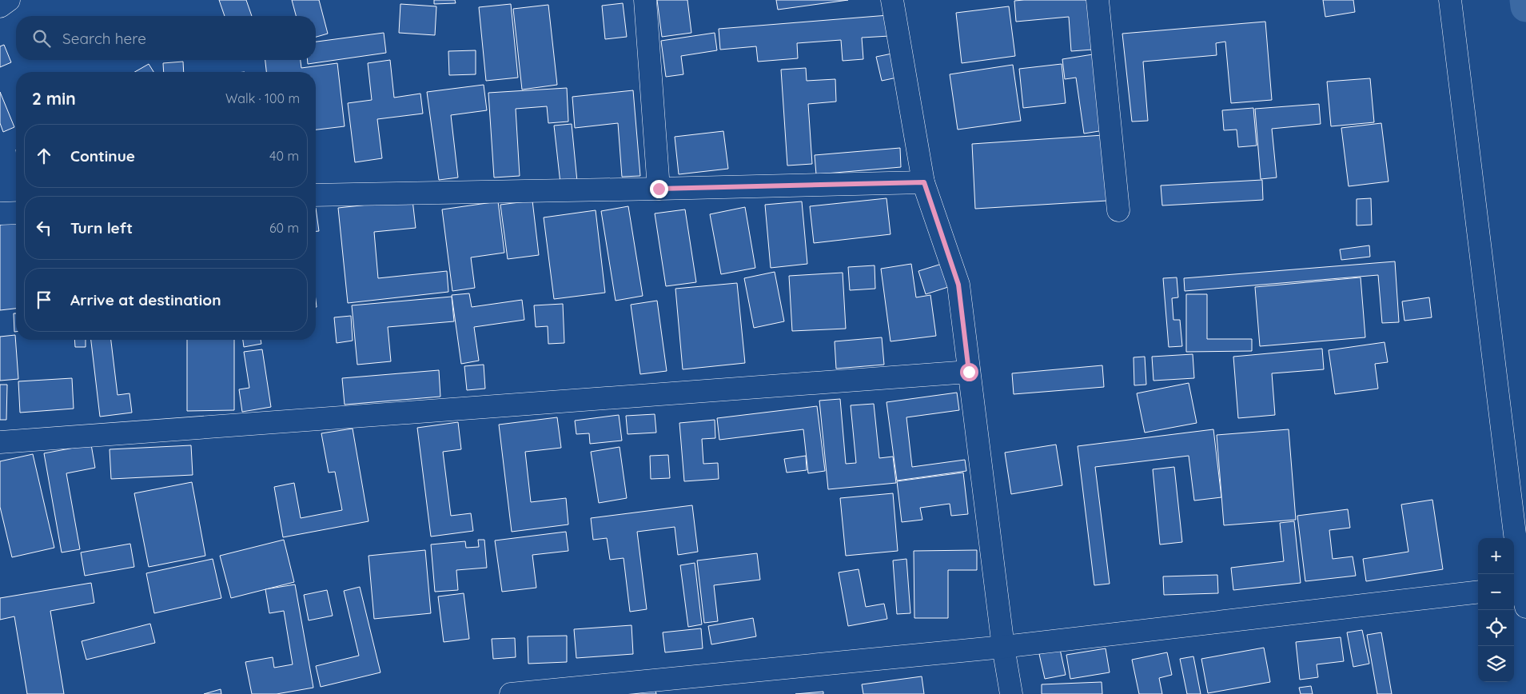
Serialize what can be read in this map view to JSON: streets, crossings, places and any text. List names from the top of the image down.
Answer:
{
  "page": {
    "search": "Search here",
    "heading": ["2 min", "Walk · 100 m"],
    "list": [
      ["Continue", "40 m"],
      ["Turn left", "60 m"],
      "Arrive at destination"
    ],
    "map_buttons": ["+", "−"]
  }
}
